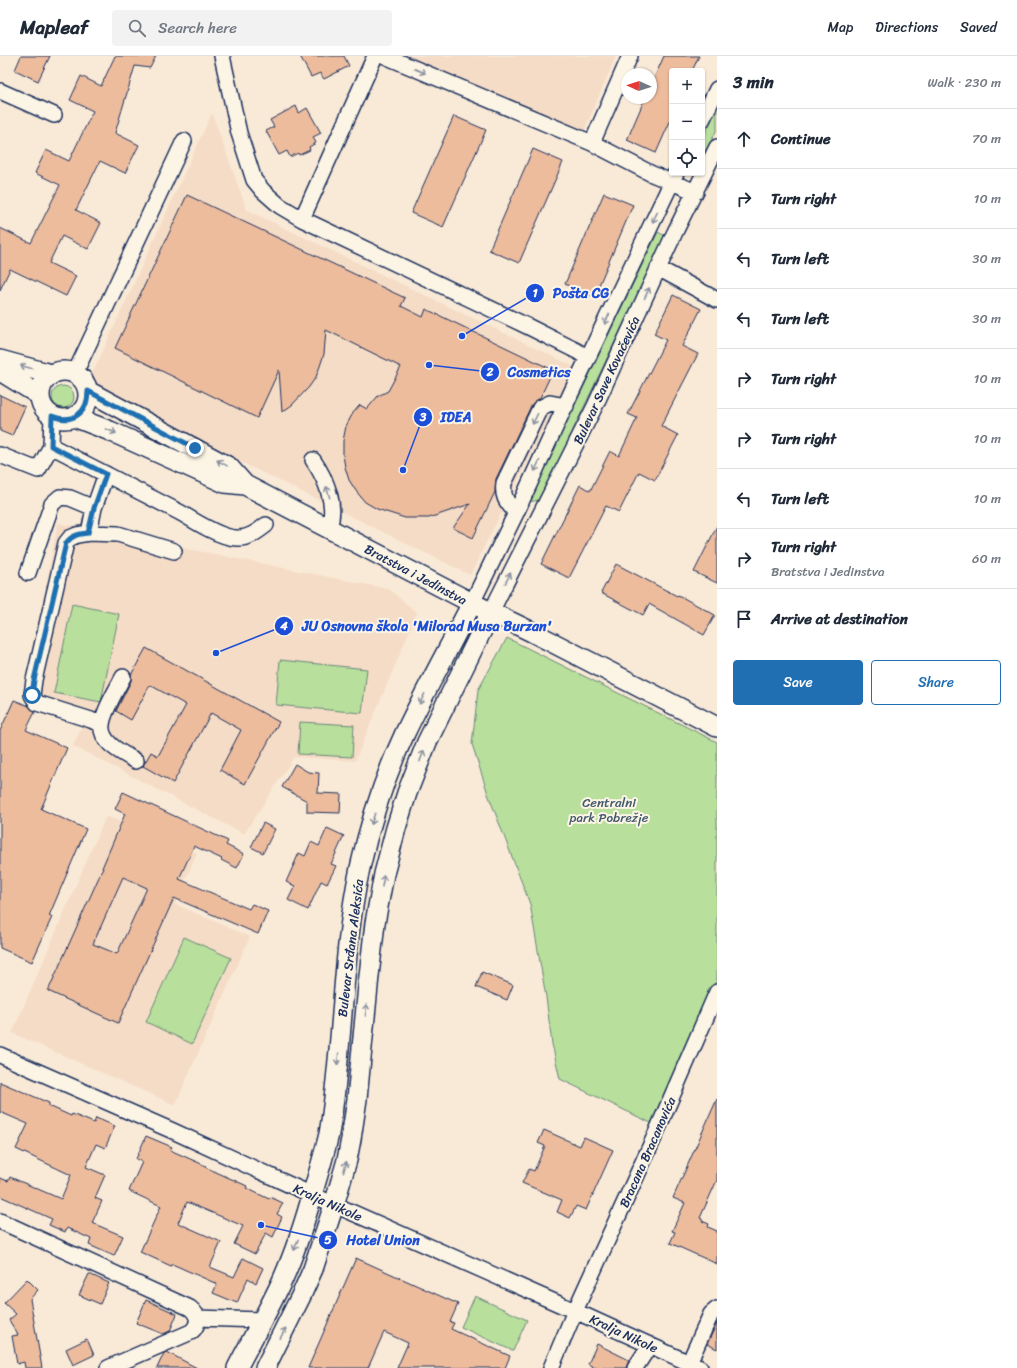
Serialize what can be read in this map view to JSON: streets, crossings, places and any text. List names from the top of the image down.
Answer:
{
  "streets": {
    "main road": ["Bratstva i Jedinstva", "Bulevar Srđana Aleksića"],
    "street": ["Bulevar Save Kovačevića", "Bracana Bracanovića", "Kralja Nikole"]
  },
  "crossings": [
    ["Bulevar Save Kovačevića", "Bratstva i Jedinstva"],
    ["Bulevar Save Kovačevića", "Bulevar Srđana Aleksića"],
    ["Bratstva i Jedinstva", "Bulevar Srđana Aleksića"],
    ["Bulevar Srđana Aleksića", "Kralja Nikole"],
    ["Bracana Bracanovića", "Kralja Nikole"]
  ],
  "parks": ["Centralni park Pobrežje"],
  "places": [
    "Pošta CG",
    "Cosmetics",
    "IDEA",
    "JU Osnovna škola 'Milorad Musa Burzan'",
    "Hotel Union"
  ],
  "north": "left",
  "page": {
    "header": "Mapleaf",
    "search": "Search here",
    "nav": ["Map", "Directions", "Saved"],
    "heading": ["3 min", "Walk · 230 m"],
    "map_buttons": ["+", "−"],
    "list": [
      ["Continue", "70 m"],
      ["Turn right", "10 m"],
      ["Turn left", "30 m"],
      ["Turn left", "30 m"],
      ["Turn right", "10 m"],
      ["Turn right", "10 m"],
      ["Turn left", "10 m"],
      ["Turn right", "Bratstva i Jedinstva", "60 m"],
      "Arrive at destination"
    ],
    "buttons": ["Save", "Share"]
  }
}
